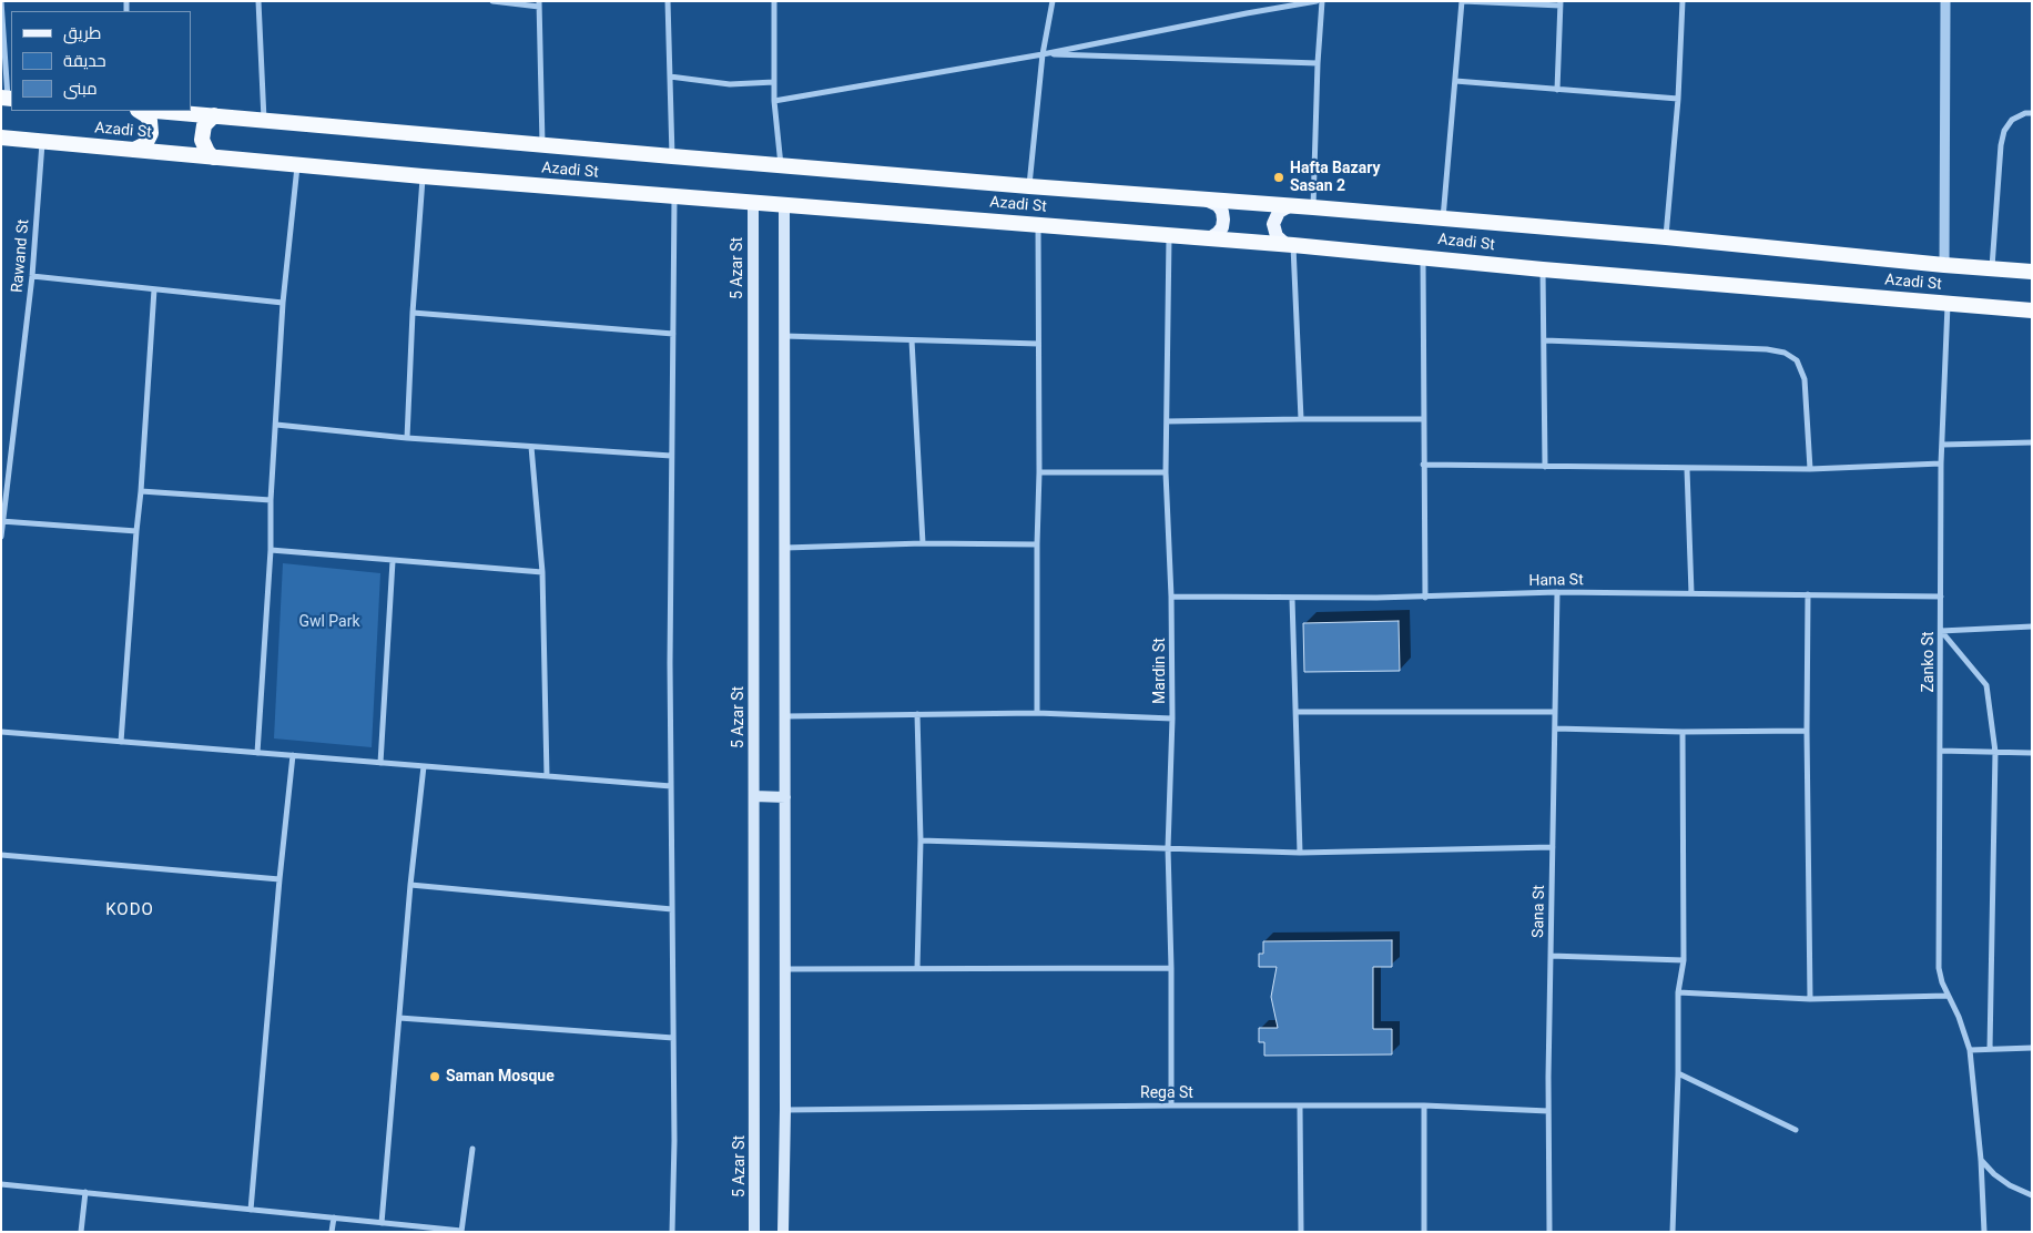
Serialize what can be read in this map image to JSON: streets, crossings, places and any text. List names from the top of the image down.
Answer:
{
  "streets": {
    "highway": ["Azadi St"],
    "main road": ["5 Azar St"],
    "street": [
      "Rawand St",
      "Hana St",
      "Zanko St",
      "Mardin St",
      "Sana St",
      "Rega St"
    ]
  },
  "crossings": [
    ["Azadi St", "Rawand St"],
    ["Azadi St", "5 Azar St"],
    ["Azadi St", "Zanko St"],
    ["Azadi St", "Mardin St"],
    ["Hana St", "Zanko St"],
    ["Hana St", "Mardin St"],
    ["Hana St", "Sana St"],
    ["Mardin St", "Rega St"],
    ["Sana St", "Rega St"]
  ],
  "districts": ["KODO"],
  "parks": ["Gwl Park"],
  "places": ["Hafta Bazary Sasan 2", "Saman Mosque"],
  "legend": ["طريق", "حديقة", "مبنى"]
}
